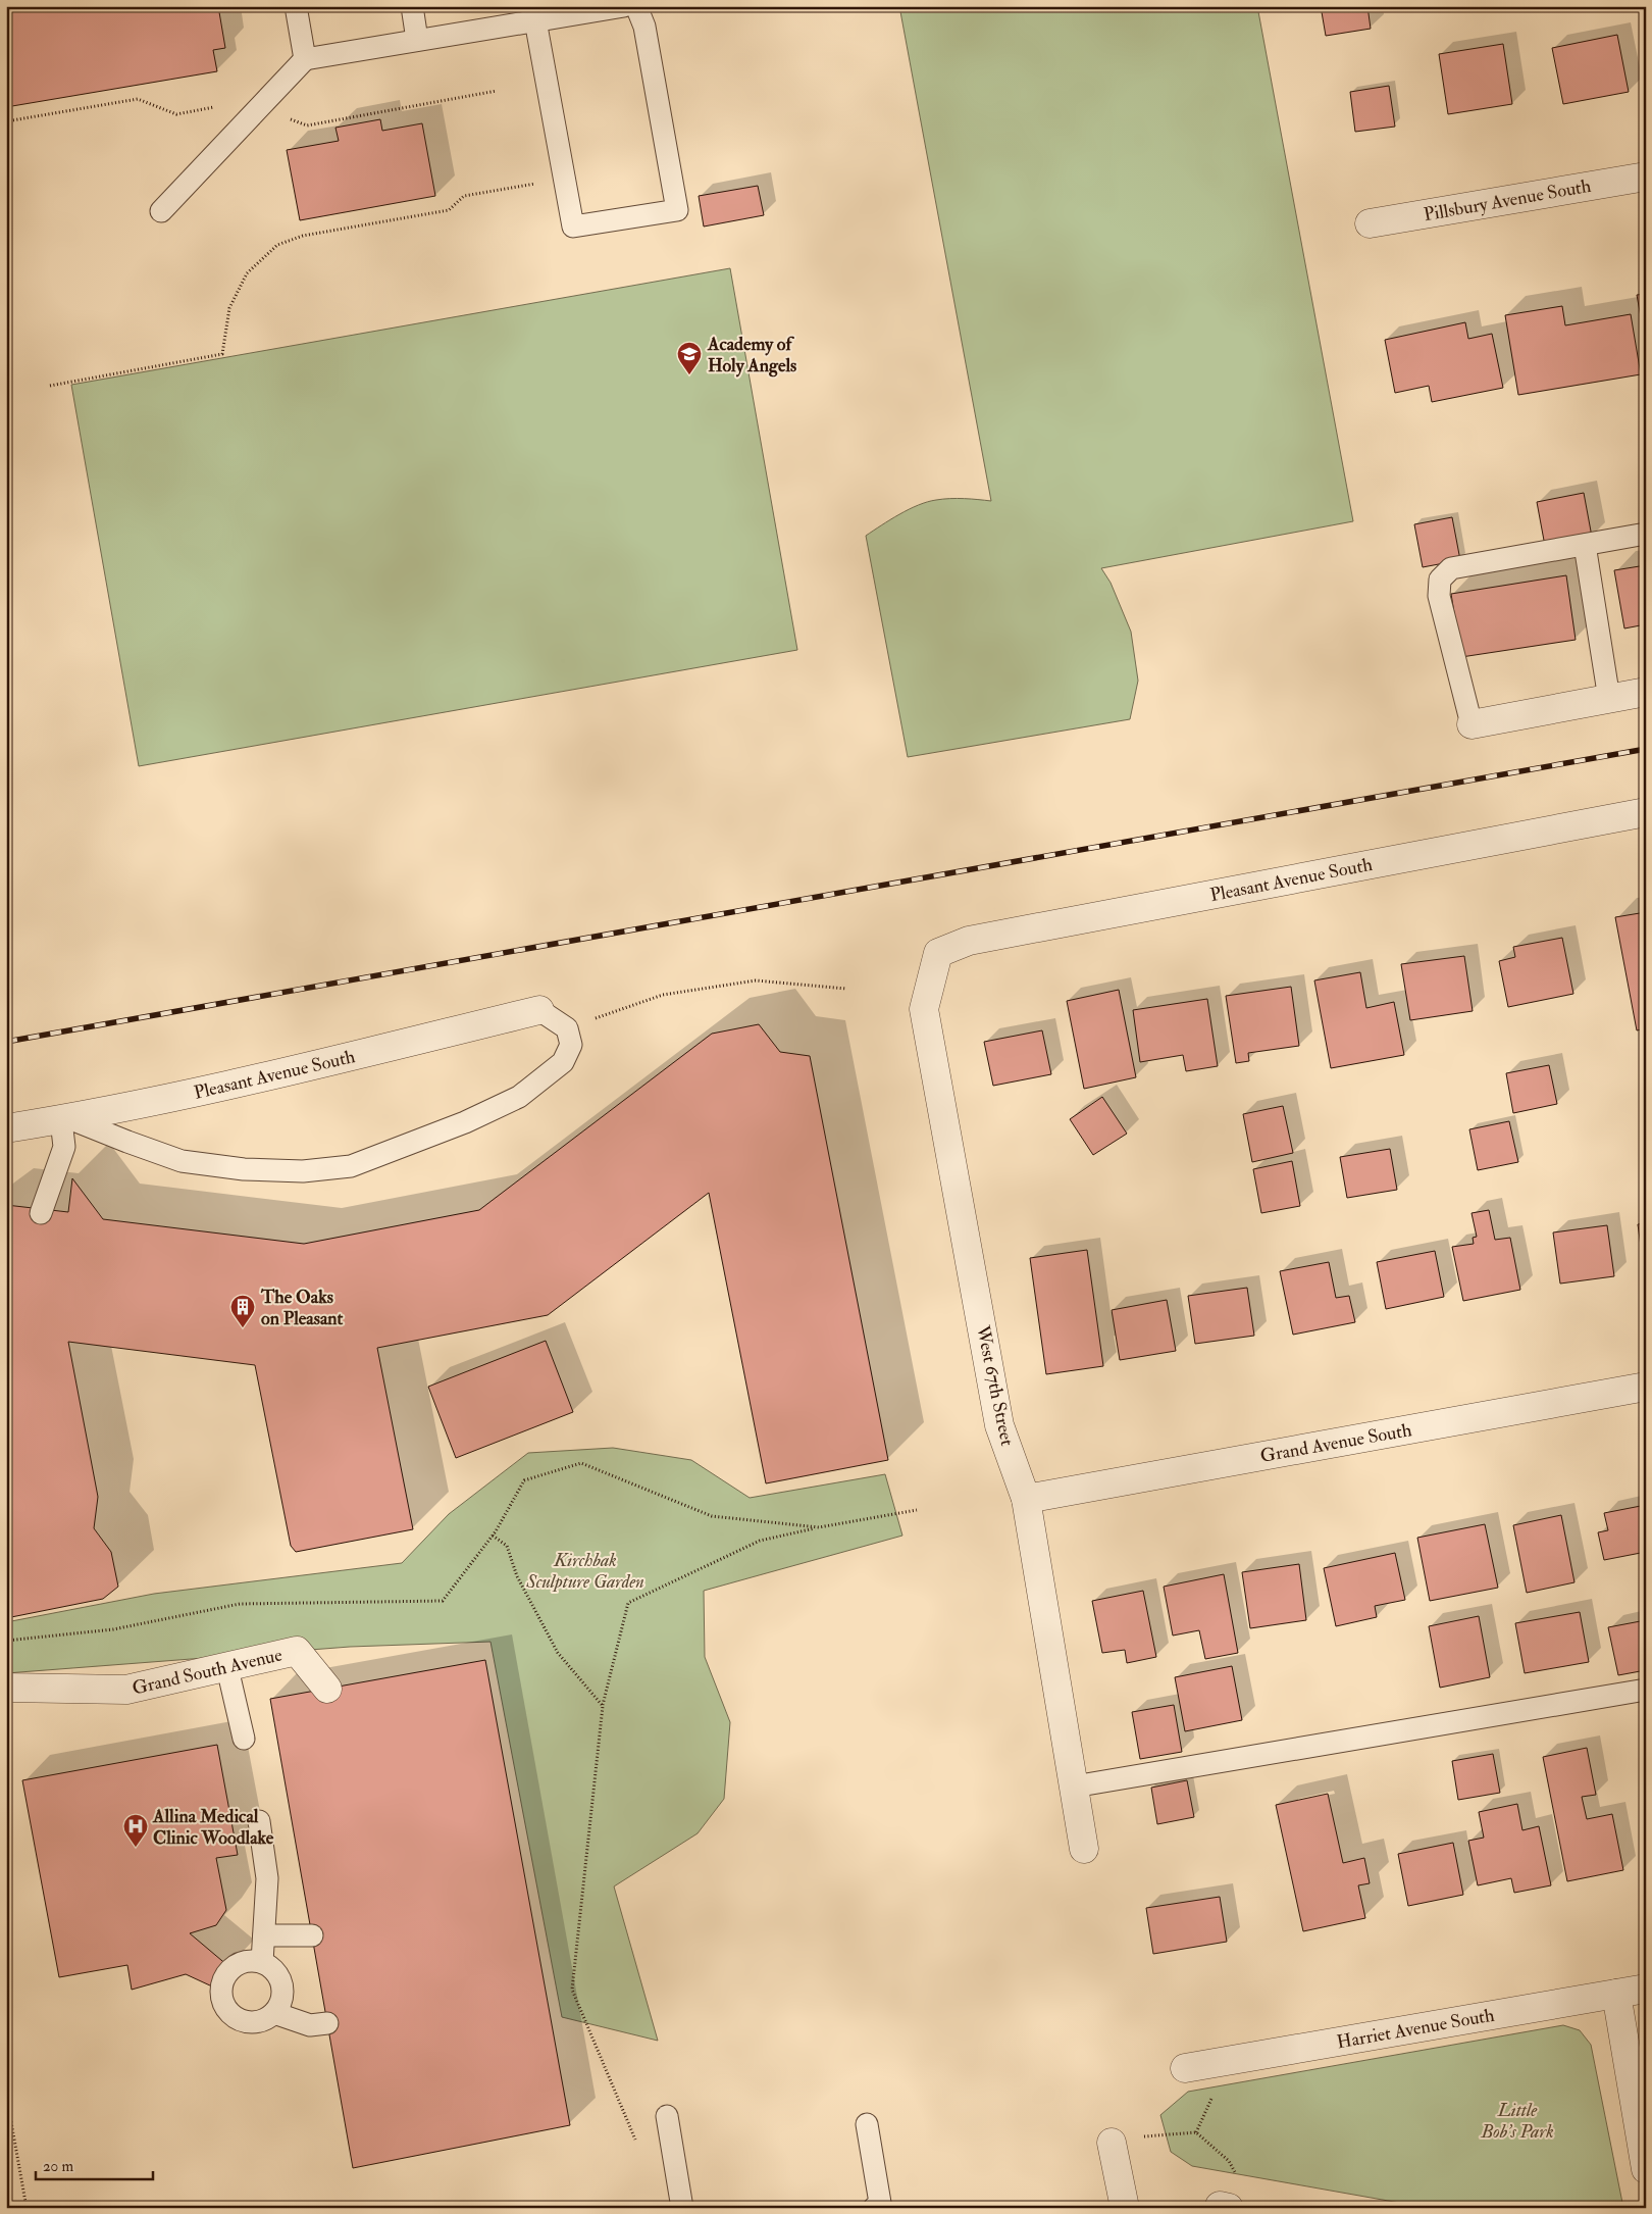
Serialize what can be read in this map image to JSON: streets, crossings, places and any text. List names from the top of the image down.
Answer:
{
  "streets": {
    "street": [
      "Pillsbury Avenue South",
      "Pleasant Avenue South",
      "West 67th Street",
      "Grand Avenue South",
      "Grand South Avenue",
      "Harriet Avenue South"
    ]
  },
  "crossings": [
    ["Pleasant Avenue South", "West 67th Street"],
    ["West 67th Street", "Grand Avenue South"]
  ],
  "parks": ["Kirchbak Sculpture Garden", "Little Bob's Park"],
  "places": {
    "school or university": ["Academy of Holy Angels"],
    "building": ["The Oaks on Pleasant"],
    "hospital": ["Allina Medical Clinic Woodlake"]
  },
  "scale_bar": "20 m"
}
